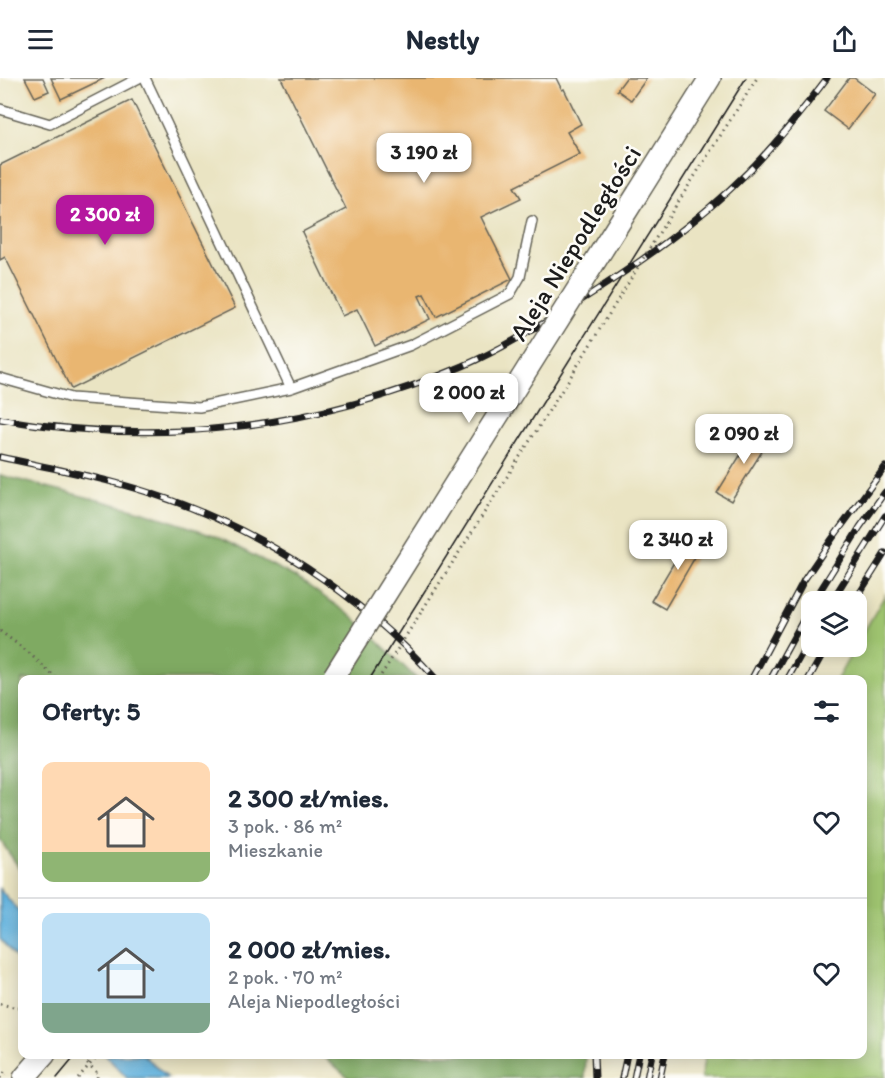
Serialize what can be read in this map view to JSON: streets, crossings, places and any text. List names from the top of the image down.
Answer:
{
  "streets": {
    "street": ["Aleja Niepodległości"]
  },
  "page": {
    "header": "Nestly",
    "price": [
      "3 190 zł",
      "2 300 zł",
      "2 000 zł",
      "2 090 zł",
      "2 340 zł"
    ],
    "heading": "Oferty: 5",
    "list": [
      {
        "name": "2 300 zł/mies.",
        "note": "3 pok. · 86 m² · Mieszkanie"
      },
      {
        "name": "2 000 zł/mies.",
        "note": "2 pok. · 70 m² · Aleja Niepodległości"
      }
    ]
  }
}
